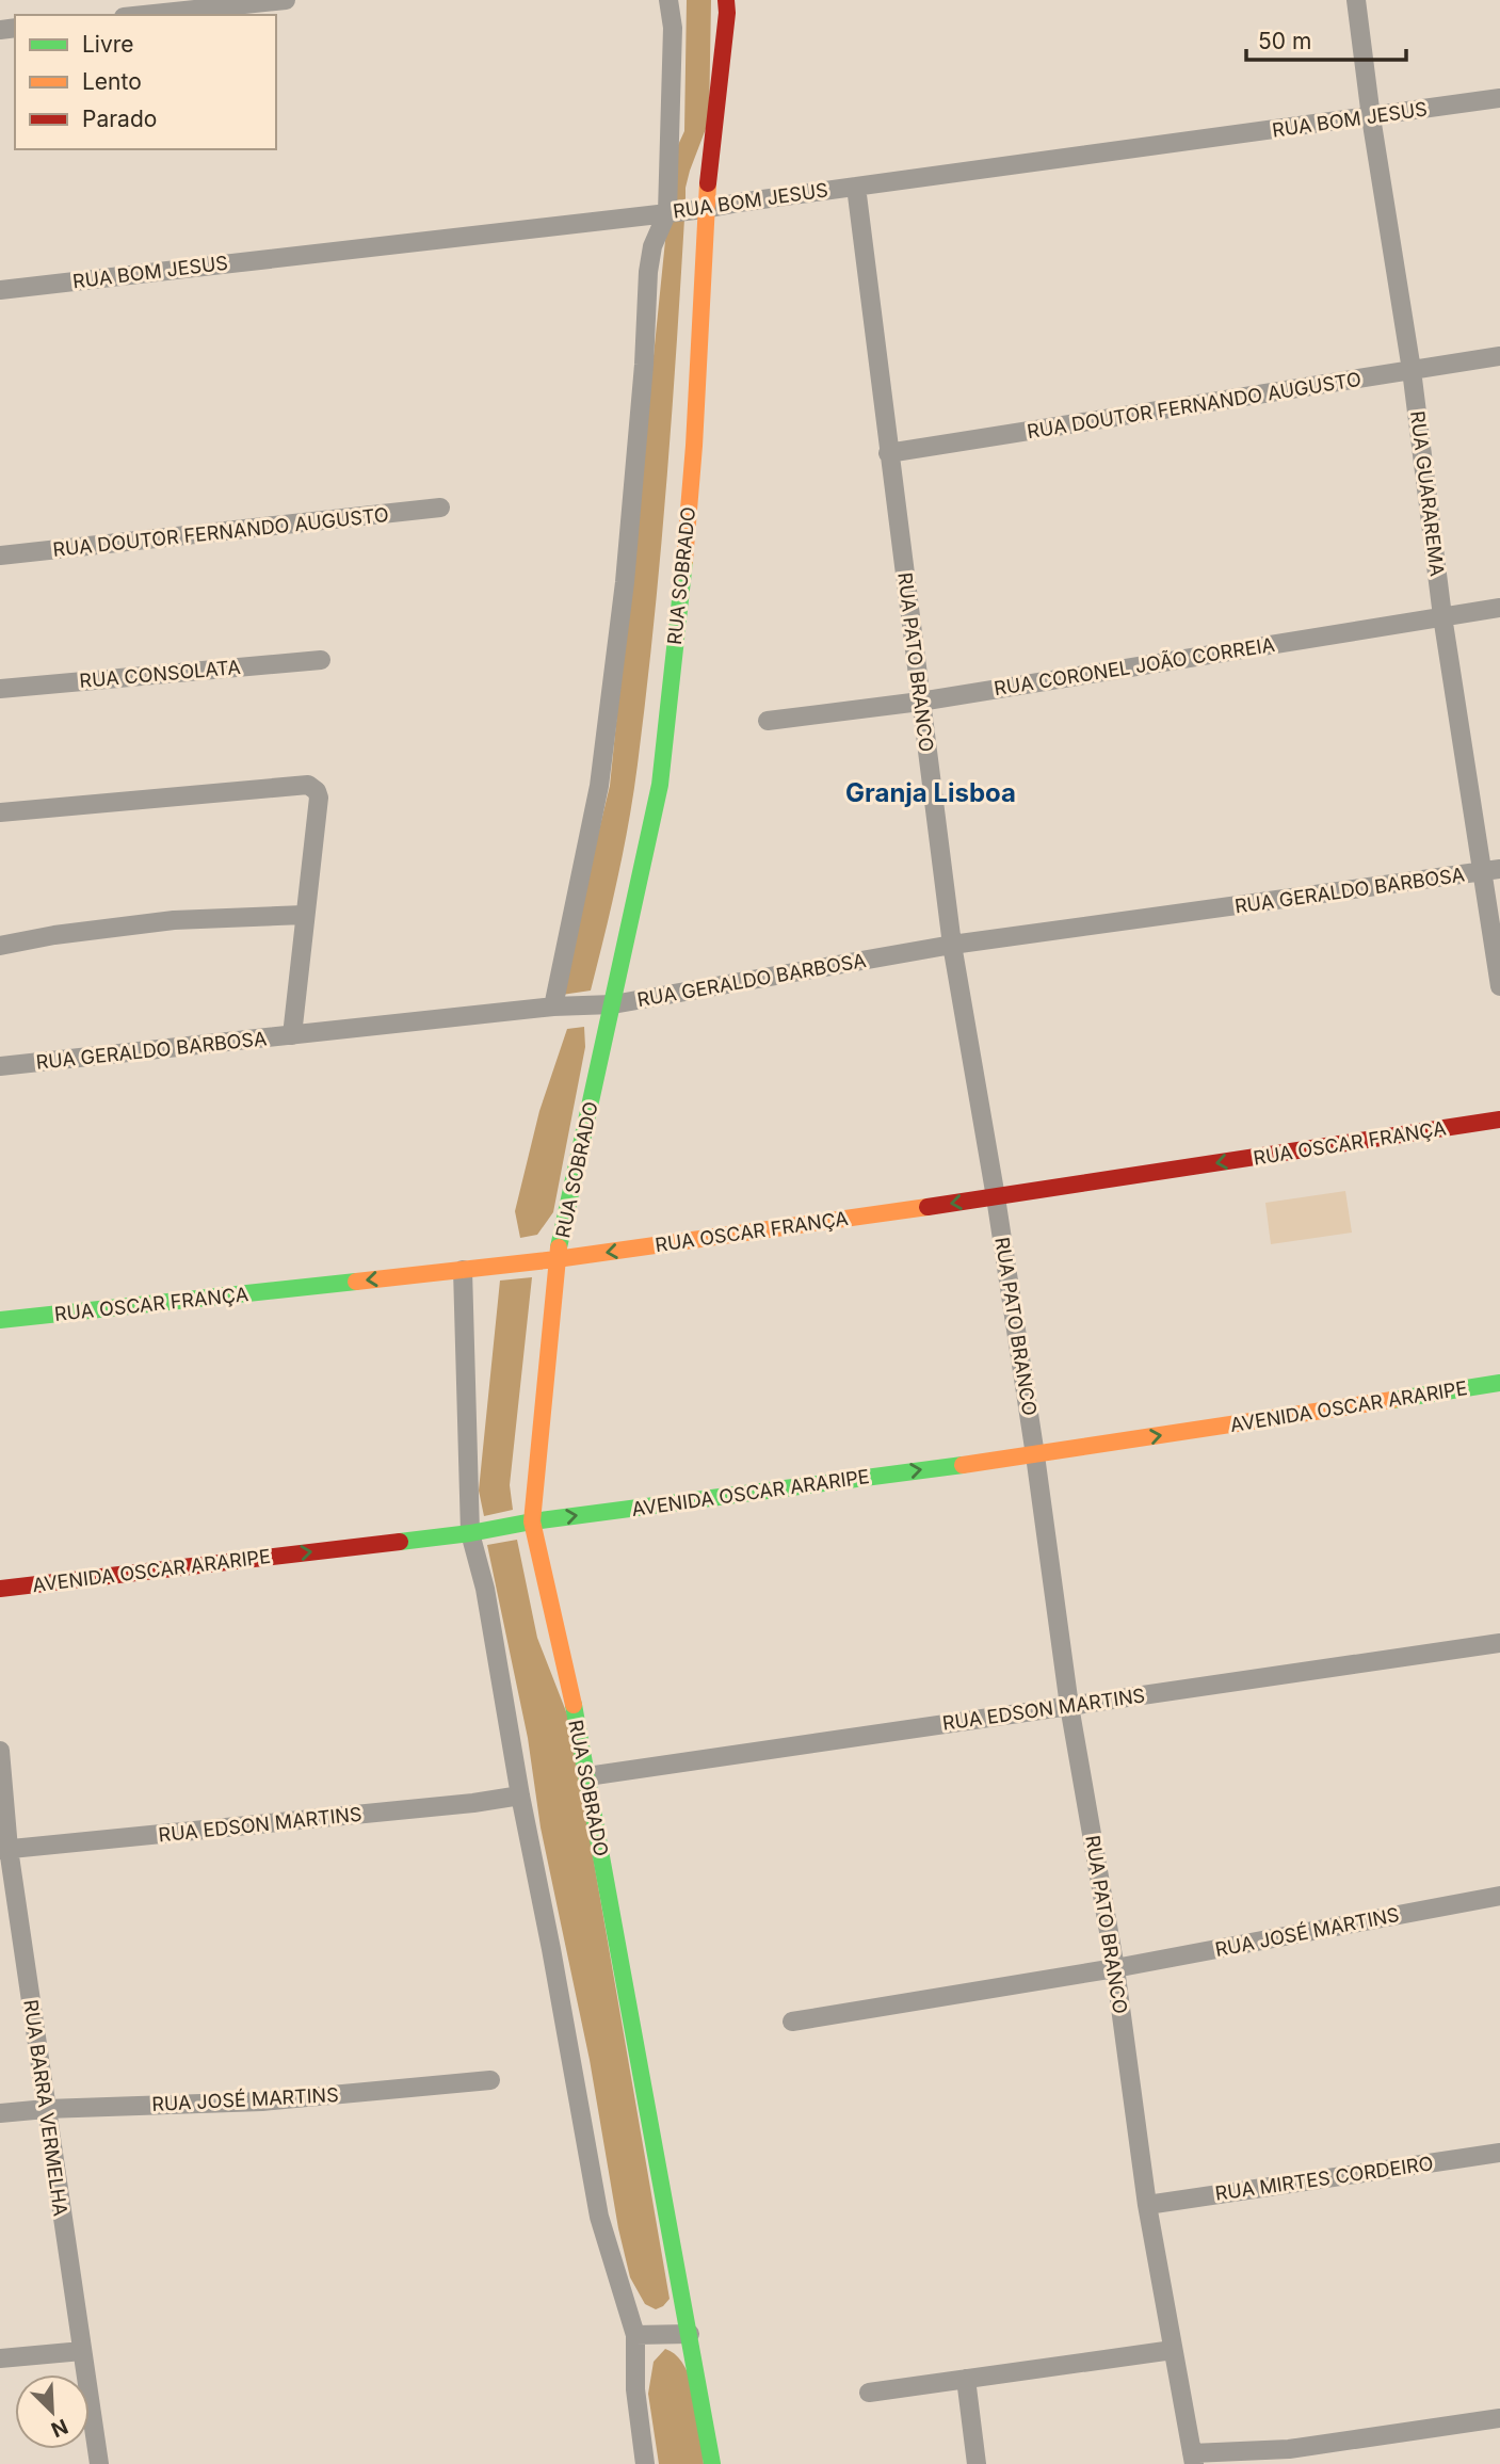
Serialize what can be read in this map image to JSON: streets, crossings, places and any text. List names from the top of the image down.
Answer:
{
  "streets": {
    "street": [
      "RUA BOM JESUS",
      "RUA DOUTOR FERNANDO AUGUSTO",
      "RUA GUARAREMA",
      "RUA SOBRADO",
      "RUA PATO BRANCO",
      "RUA CORONEL JOÃO CORREIA",
      "RUA CONSOLATA",
      "RUA GERALDO BARBOSA",
      "RUA OSCAR FRANÇA",
      "AVENIDA OSCAR ARARIPE",
      "RUA EDSON MARTINS",
      "RUA JOSÉ MARTINS",
      "RUA BARRA VERMELHA",
      "RUA MIRTES CORDEIRO"
    ]
  },
  "crossings": [
    ["RUA BOM JESUS", "RUA GUARAREMA"],
    ["RUA BOM JESUS", "RUA SOBRADO"],
    ["RUA BOM JESUS", "RUA PATO BRANCO"],
    ["RUA DOUTOR FERNANDO AUGUSTO", "RUA GUARAREMA"],
    ["RUA DOUTOR FERNANDO AUGUSTO", "RUA PATO BRANCO"],
    ["RUA GUARAREMA", "RUA CORONEL JOÃO CORREIA"],
    ["RUA GUARAREMA", "RUA GERALDO BARBOSA"],
    ["RUA SOBRADO", "RUA GERALDO BARBOSA"],
    ["RUA SOBRADO", "RUA OSCAR FRANÇA"],
    ["RUA SOBRADO", "AVENIDA OSCAR ARARIPE"],
    ["RUA SOBRADO", "RUA EDSON MARTINS"],
    ["RUA PATO BRANCO", "RUA CORONEL JOÃO CORREIA"],
    ["RUA PATO BRANCO", "RUA GERALDO BARBOSA"],
    ["RUA PATO BRANCO", "RUA OSCAR FRANÇA"],
    ["RUA PATO BRANCO", "AVENIDA OSCAR ARARIPE"],
    ["RUA PATO BRANCO", "RUA EDSON MARTINS"],
    ["RUA PATO BRANCO", "RUA JOSÉ MARTINS"],
    ["RUA PATO BRANCO", "RUA MIRTES CORDEIRO"],
    ["RUA EDSON MARTINS", "RUA BARRA VERMELHA"],
    ["RUA JOSÉ MARTINS", "RUA BARRA VERMELHA"]
  ],
  "one_way": ["RUA OSCAR FRANÇA", "AVENIDA OSCAR ARARIPE"],
  "districts": ["Granja Lisboa"],
  "legend": ["Livre", "Lento", "Parado"],
  "scale_bar": "50 m",
  "north": "bottom right"
}
